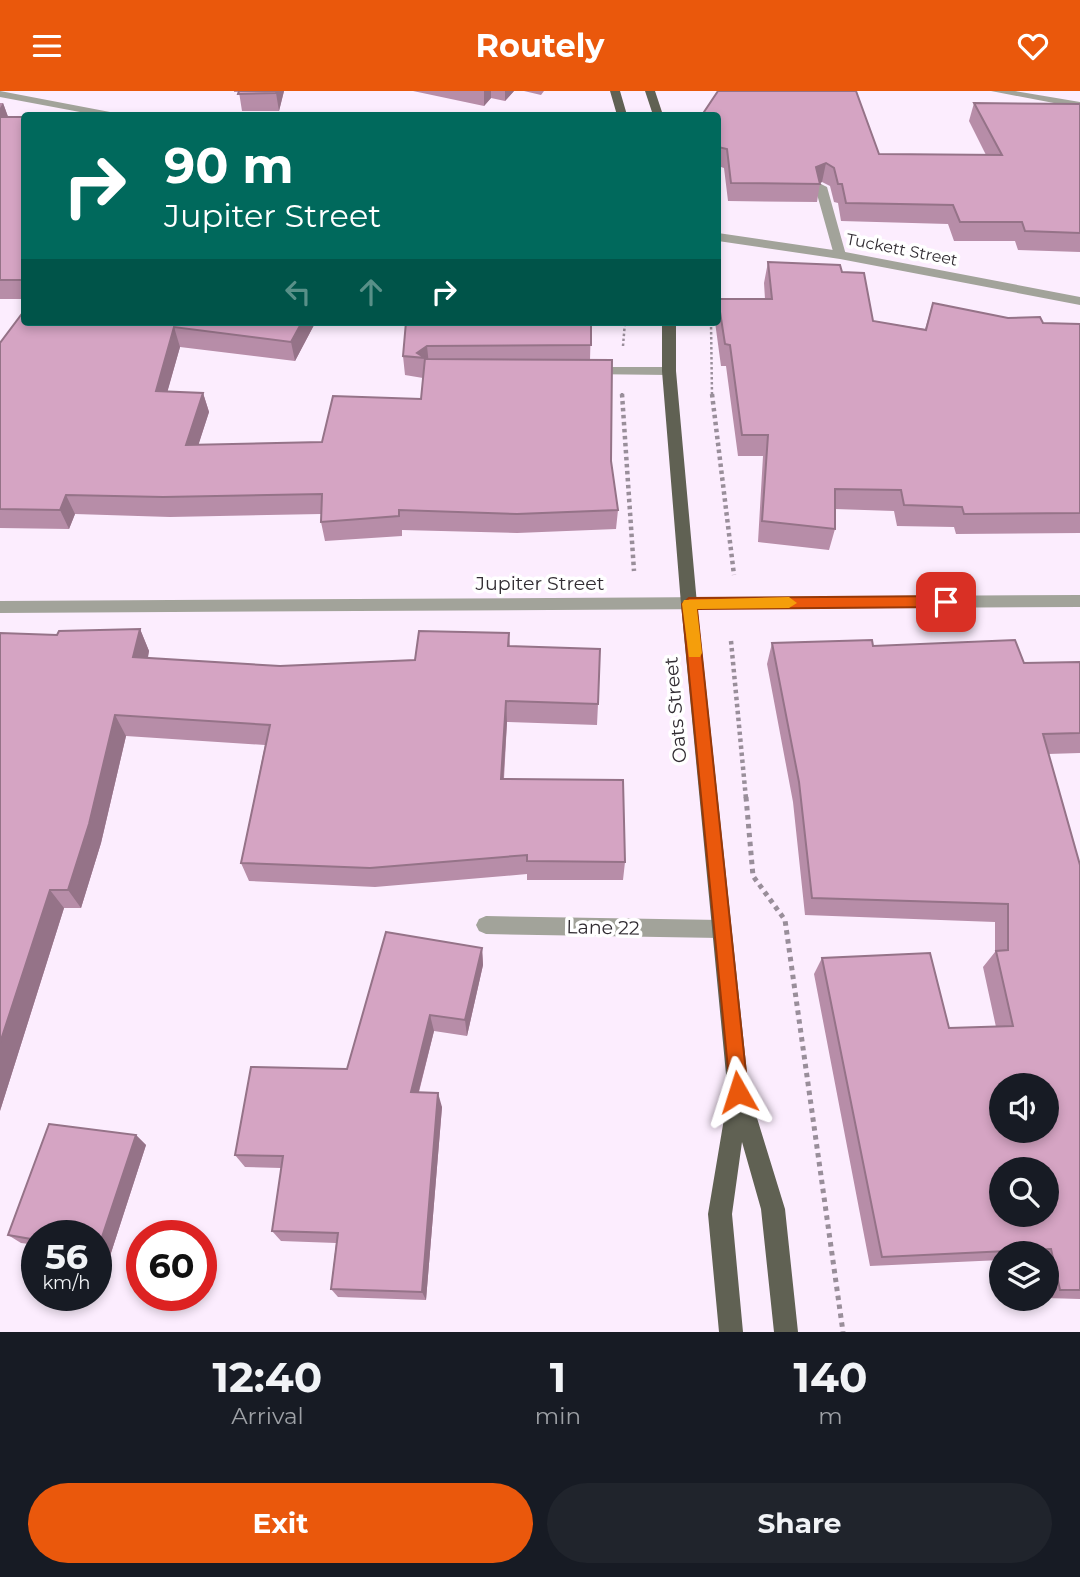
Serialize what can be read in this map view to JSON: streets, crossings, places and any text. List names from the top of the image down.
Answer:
{
  "streets": {
    "main road": ["Oats Street"],
    "street": ["Tuckett Street", "Jupiter Street", "Lane 22"]
  },
  "crossings": [
    ["Jupiter Street", "Oats Street"],
    ["Oats Street", "Lane 22"]
  ],
  "page": {
    "header": "Routely",
    "turn": ["90 m", "Jupiter Street"],
    "speed": "56 km/h",
    "limit": "60",
    "eta": [
      "12:40",
      "Arrival",
      "1",
      "min",
      "140",
      "m"
    ],
    "buttons": ["Exit", "Share"]
  }
}
